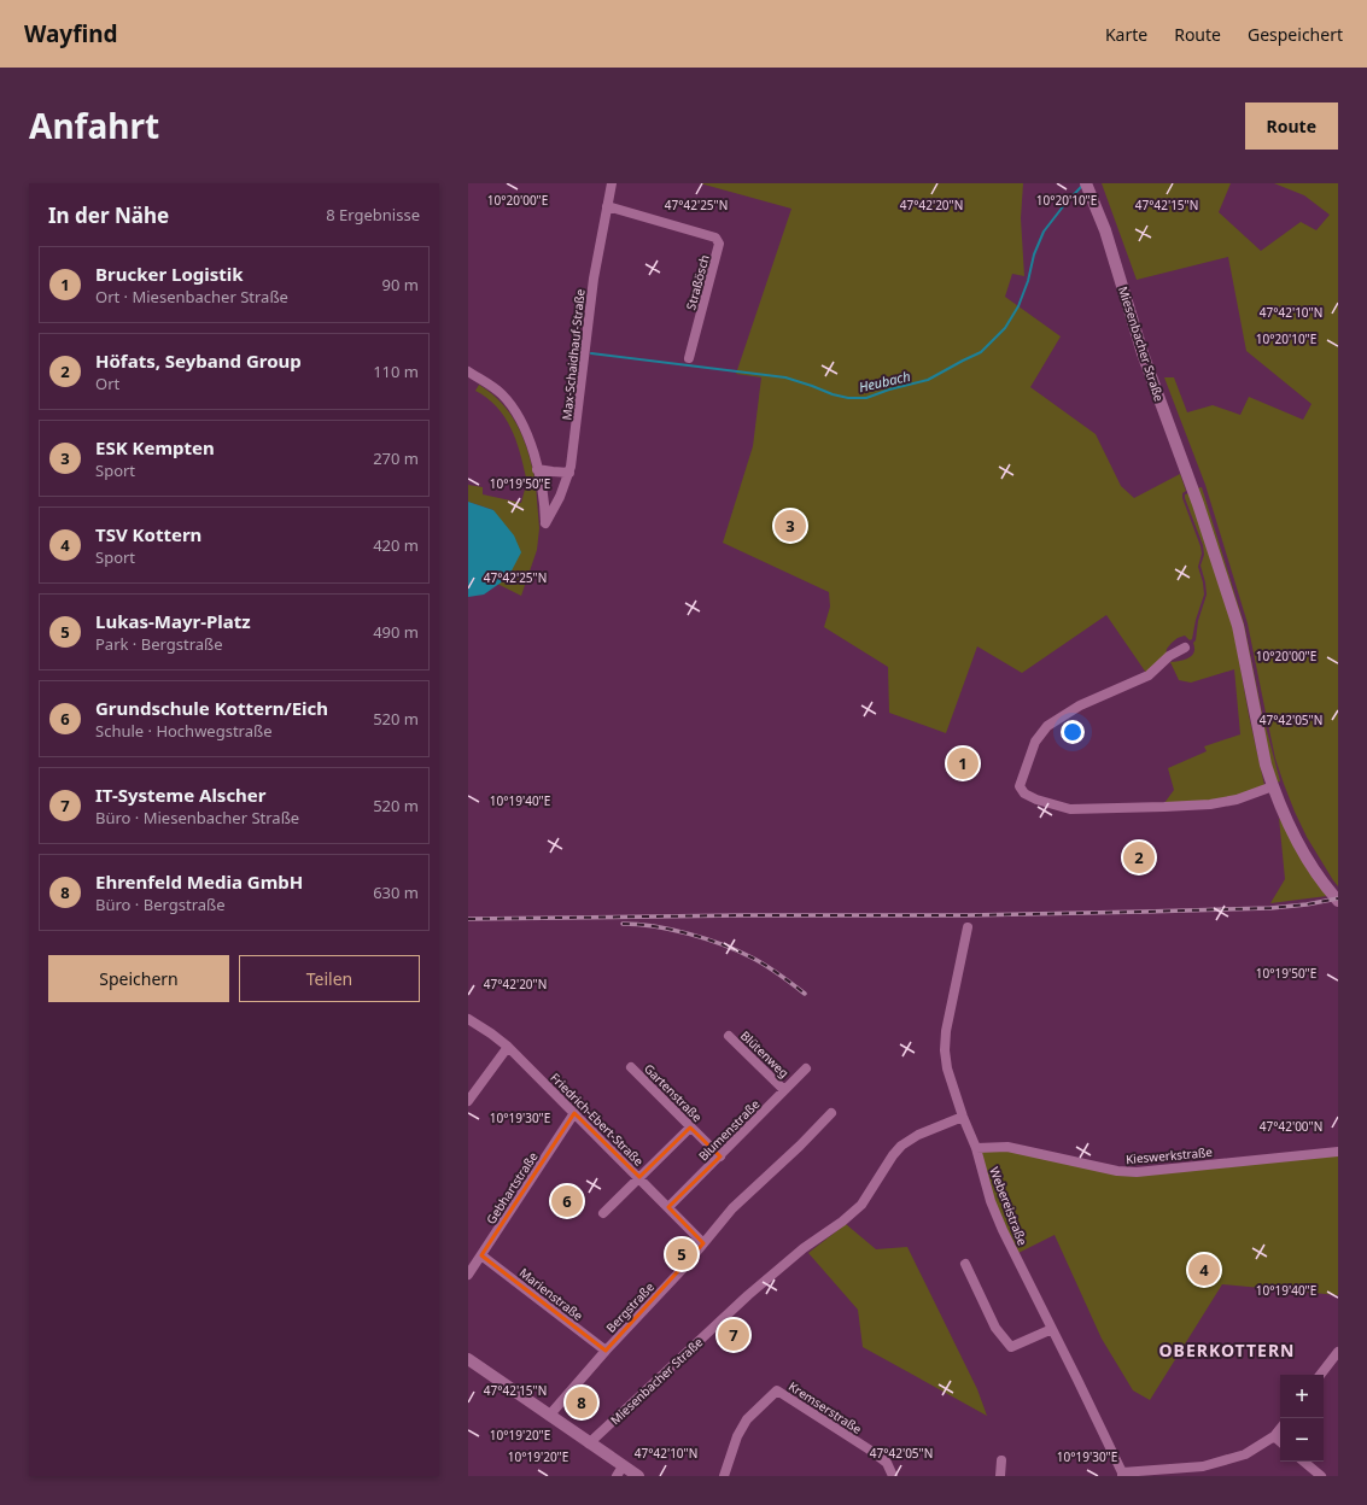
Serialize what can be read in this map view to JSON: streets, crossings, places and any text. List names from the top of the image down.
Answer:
{
  "streets": {
    "street": [
      "Straßösch",
      "Miesenbacher Straße",
      "Max-Schaidhauf-Straße",
      "Blütenweg",
      "Gartenstraße",
      "Friedrich-Ebert-Straße",
      "Blumenstraße",
      "Kieswerkstraße",
      "Gebhartstraße",
      "Webereistraße",
      "Marienstraße",
      "Bergstraße",
      "Kremserstraße"
    ]
  },
  "crossings": [
    ["Straßösch", "Max-Schaidhauf-Straße"],
    ["Miesenbacher Straße", "Webereistraße"],
    ["Blütenweg", "Blumenstraße"],
    ["Gartenstraße", "Blumenstraße"],
    ["Friedrich-Ebert-Straße", "Blumenstraße"],
    ["Friedrich-Ebert-Straße", "Gebhartstraße"],
    ["Friedrich-Ebert-Straße", "Bergstraße"],
    ["Kieswerkstraße", "Webereistraße"],
    ["Gebhartstraße", "Marienstraße"],
    ["Marienstraße", "Bergstraße"]
  ],
  "districts": ["OBERKOTTERN"],
  "water": ["Heubach"],
  "page": {
    "header": "Wayfind",
    "nav": ["Karte", "Route", "Gespeichert"],
    "title": "Anfahrt",
    "buttons": [
      "Route",
      ["Speichern", "Teilen"]
    ],
    "heading": ["In der Nähe", "8 Ergebnisse"],
    "list": [
      {
        "mark": "1",
        "name": "Brucker Logistik",
        "note": "Ort · Miesenbacher Straße",
        "value": "90 m"
      },
      {
        "mark": "2",
        "name": "Höfats, Seyband Group",
        "note": "Ort",
        "value": "110 m"
      },
      {
        "mark": "3",
        "name": "ESK Kempten",
        "note": "Sport",
        "value": "270 m"
      },
      {
        "mark": "4",
        "name": "TSV Kottern",
        "note": "Sport",
        "value": "420 m"
      },
      {
        "mark": "5",
        "name": "Lukas-Mayr-Platz",
        "note": "Park · Bergstraße",
        "value": "490 m"
      },
      {
        "mark": "6",
        "name": "Grundschule Kottern/Eich",
        "note": "Schule · Hochwegstraße",
        "value": "520 m"
      },
      {
        "mark": "7",
        "name": "IT-Systeme Alscher",
        "note": "Büro · Miesenbacher Straße",
        "value": "520 m"
      },
      {
        "mark": "8",
        "name": "Ehrenfeld Media GmbH",
        "note": "Büro · Bergstraße",
        "value": "630 m"
      }
    ],
    "pins": [
      "3",
      "1",
      "2",
      "6",
      "5",
      "4",
      "7",
      "8"
    ],
    "map_buttons": ["+", "−"]
  },
  "coordinates": [
    "10°20'00\"E",
    "10°20'10\"E",
    "47°42'25\"N",
    "47°42'20\"N",
    "47°42'15\"N",
    "47°42'10\"N",
    "10°19'50\"E",
    "47°42'05\"N",
    "10°19'40\"E",
    "10°19'30\"E",
    "47°42'00\"N",
    "10°19'20\"E"
  ]
}
